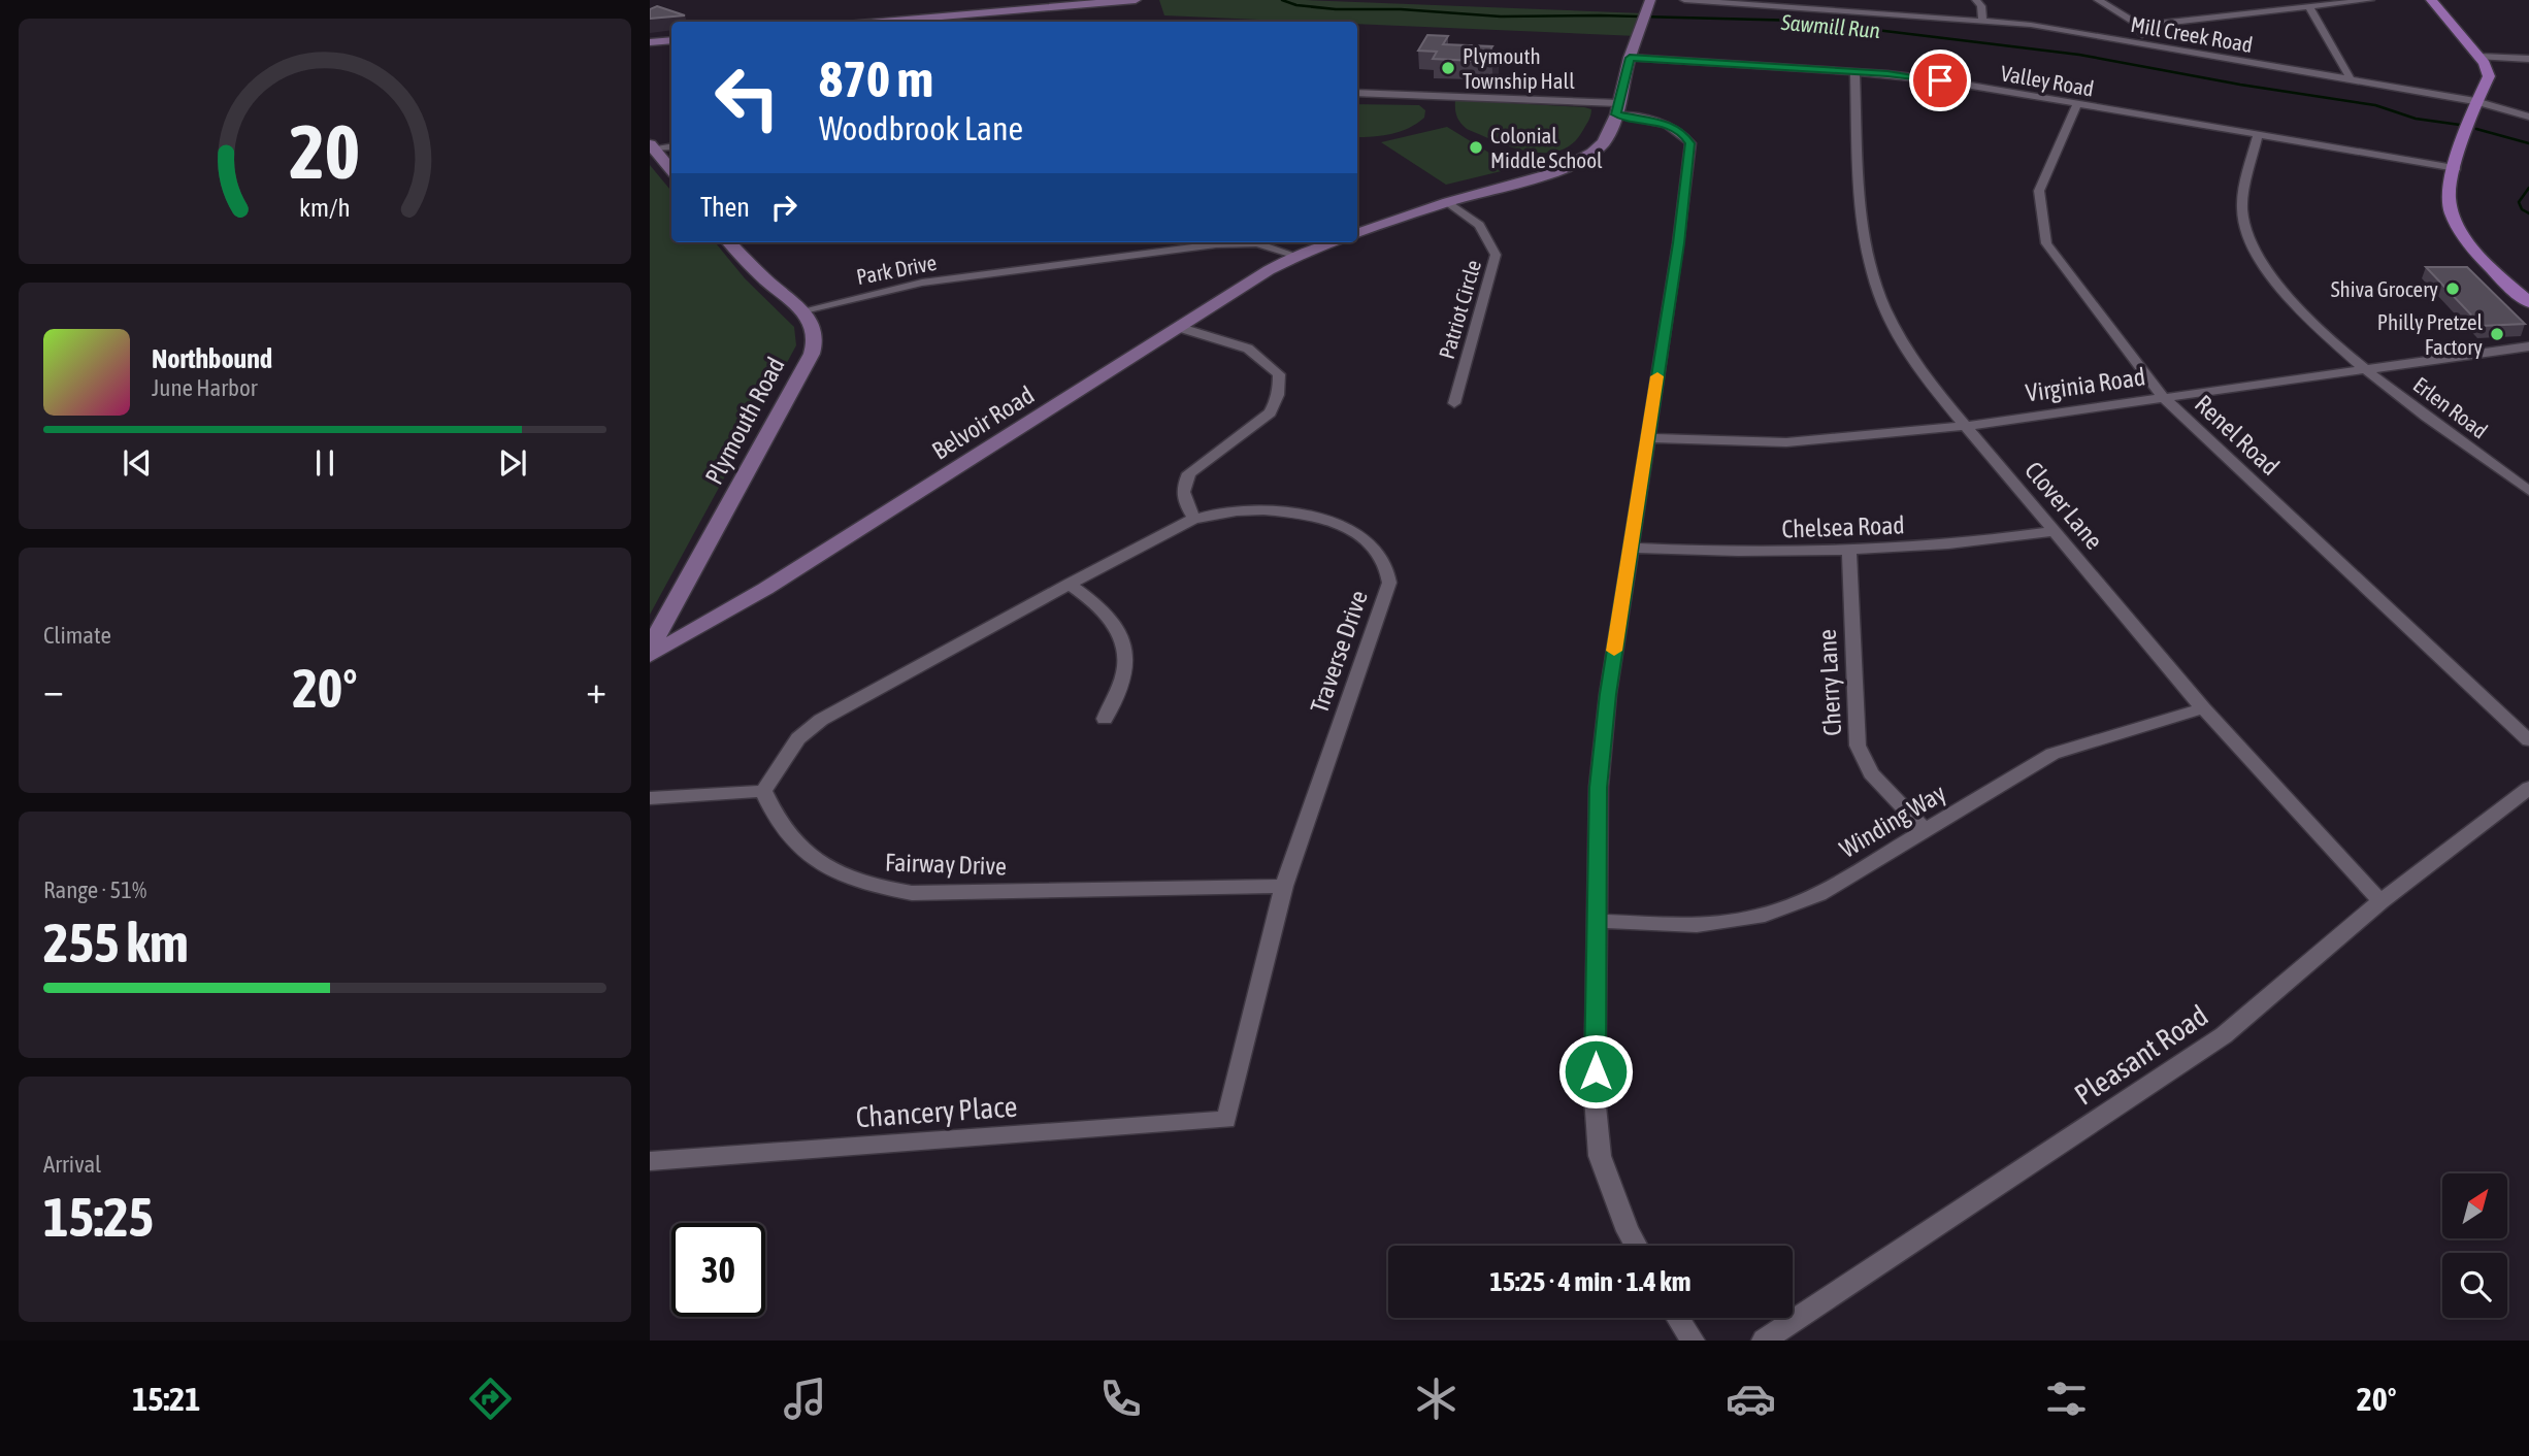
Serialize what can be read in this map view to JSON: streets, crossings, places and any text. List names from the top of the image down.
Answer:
{
  "streets": {
    "street": [
      "Mill Creek Road",
      "Valley Road",
      "Park Drive",
      "Patriot Circle",
      "Virginia Road",
      "Erlen Road",
      "Plymouth Road",
      "Belvoir Road",
      "Renel Road",
      "Clover Lane",
      "Chelsea Road",
      "Traverse Drive",
      "Cherry Lane",
      "Winding Way",
      "Fairway Drive",
      "Pleasant Road",
      "Chancery Place"
    ]
  },
  "crossings": [
    ["Valley Road", "Erlen Road"],
    ["Valley Road", "Renel Road"],
    ["Valley Road", "Clover Lane"],
    ["Park Drive", "Plymouth Road"],
    ["Park Drive", "Belvoir Road"],
    ["Virginia Road", "Erlen Road"],
    ["Virginia Road", "Renel Road"],
    ["Virginia Road", "Clover Lane"],
    ["Clover Lane", "Chelsea Road"],
    ["Clover Lane", "Winding Way"],
    ["Clover Lane", "Pleasant Road"],
    ["Chelsea Road", "Cherry Lane"],
    ["Traverse Drive", "Fairway Drive"],
    ["Traverse Drive", "Chancery Place"],
    ["Cherry Lane", "Winding Way"]
  ],
  "water": ["Sawmill Run"],
  "places": [
    "Plymouth Township Hall",
    "Colonial Middle School",
    "Shiva Grocery",
    "Philly Pretzel Factory"
  ],
  "north": "top right",
  "page": {
    "turn": ["870 m", "Woodbrook Lane"],
    "then": "Then",
    "song": ["Northbound", "June Harbor"],
    "tile": [
      "Climate",
      ["Range · 51%", "255 km"],
      ["Arrival", "15:25"]
    ],
    "heat": ["−", "20°", "+"],
    "limit": "30",
    "trip": "15:25 · 4 min · 1.4 km",
    "tabs": ["15:21", "20°"],
    "gauge": ["20", "km/h"]
  }
}
